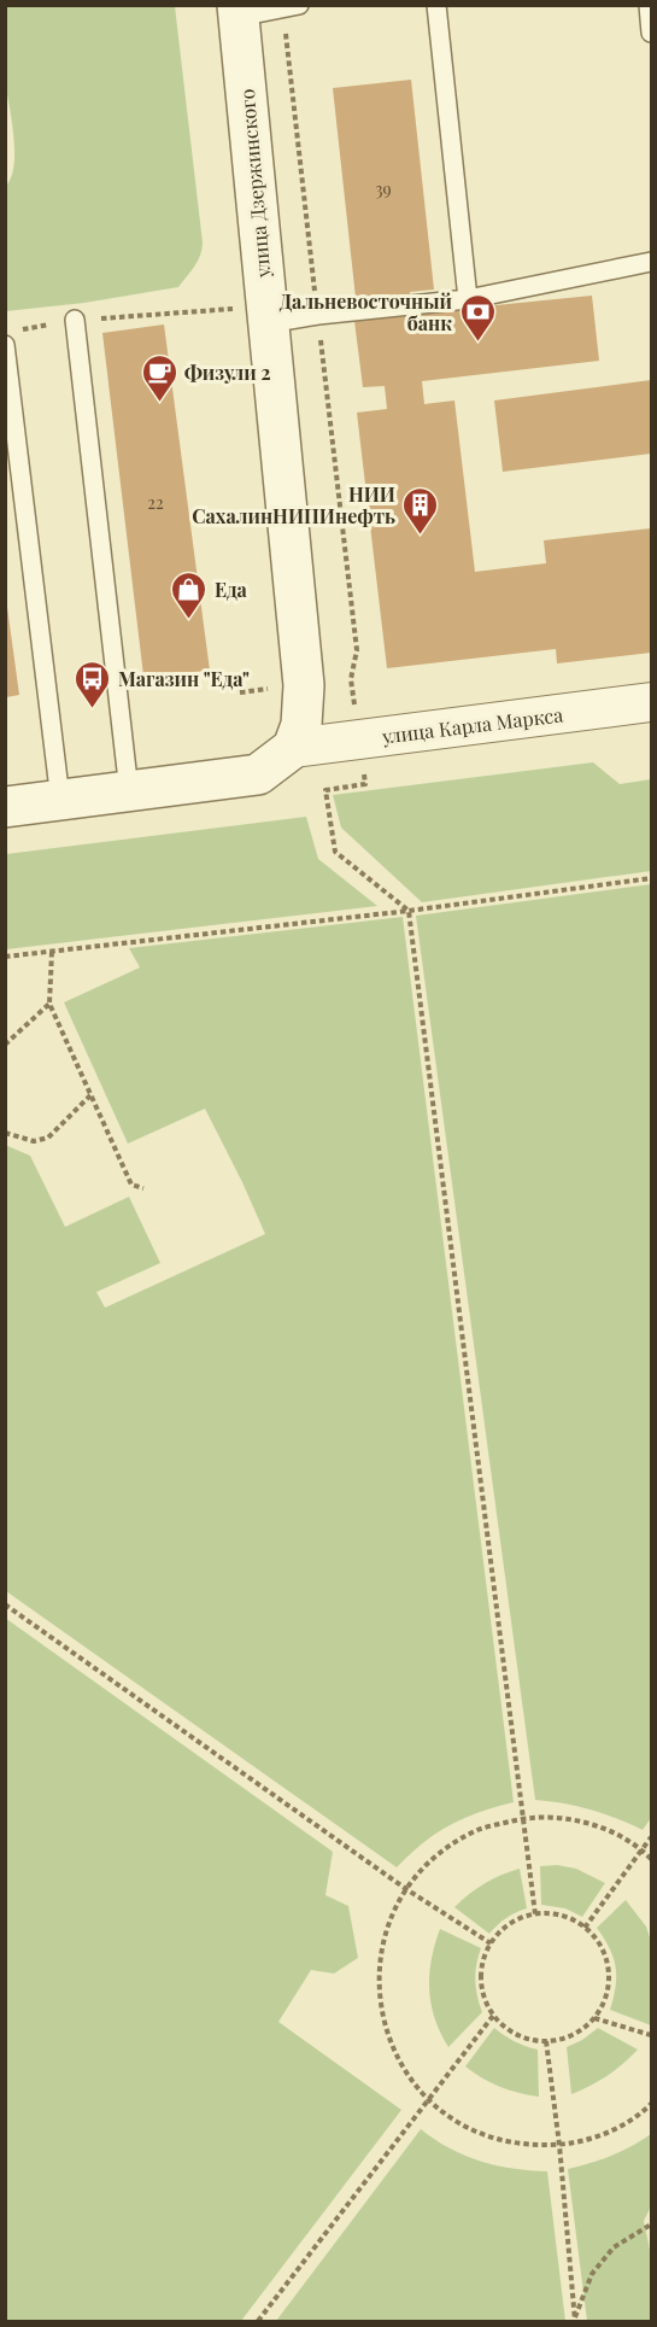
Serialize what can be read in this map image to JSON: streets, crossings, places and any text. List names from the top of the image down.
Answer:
{
  "streets": {
    "street": ["улица Дзержинского", "улица Карла Маркса"]
  },
  "crossings": [
    ["улица Дзержинского", "улица Карла Маркса"]
  ],
  "places": {
    "bank": ["Дальневосточный банк"],
    "cafe": ["Физули 2"],
    "building": ["НИИ СахалинНИПИнефть"],
    "shop": ["Еда"],
    "bus stop": ["Магазин \"Еда\""]
  },
  "house_numbers": ["39", "22"]
}
